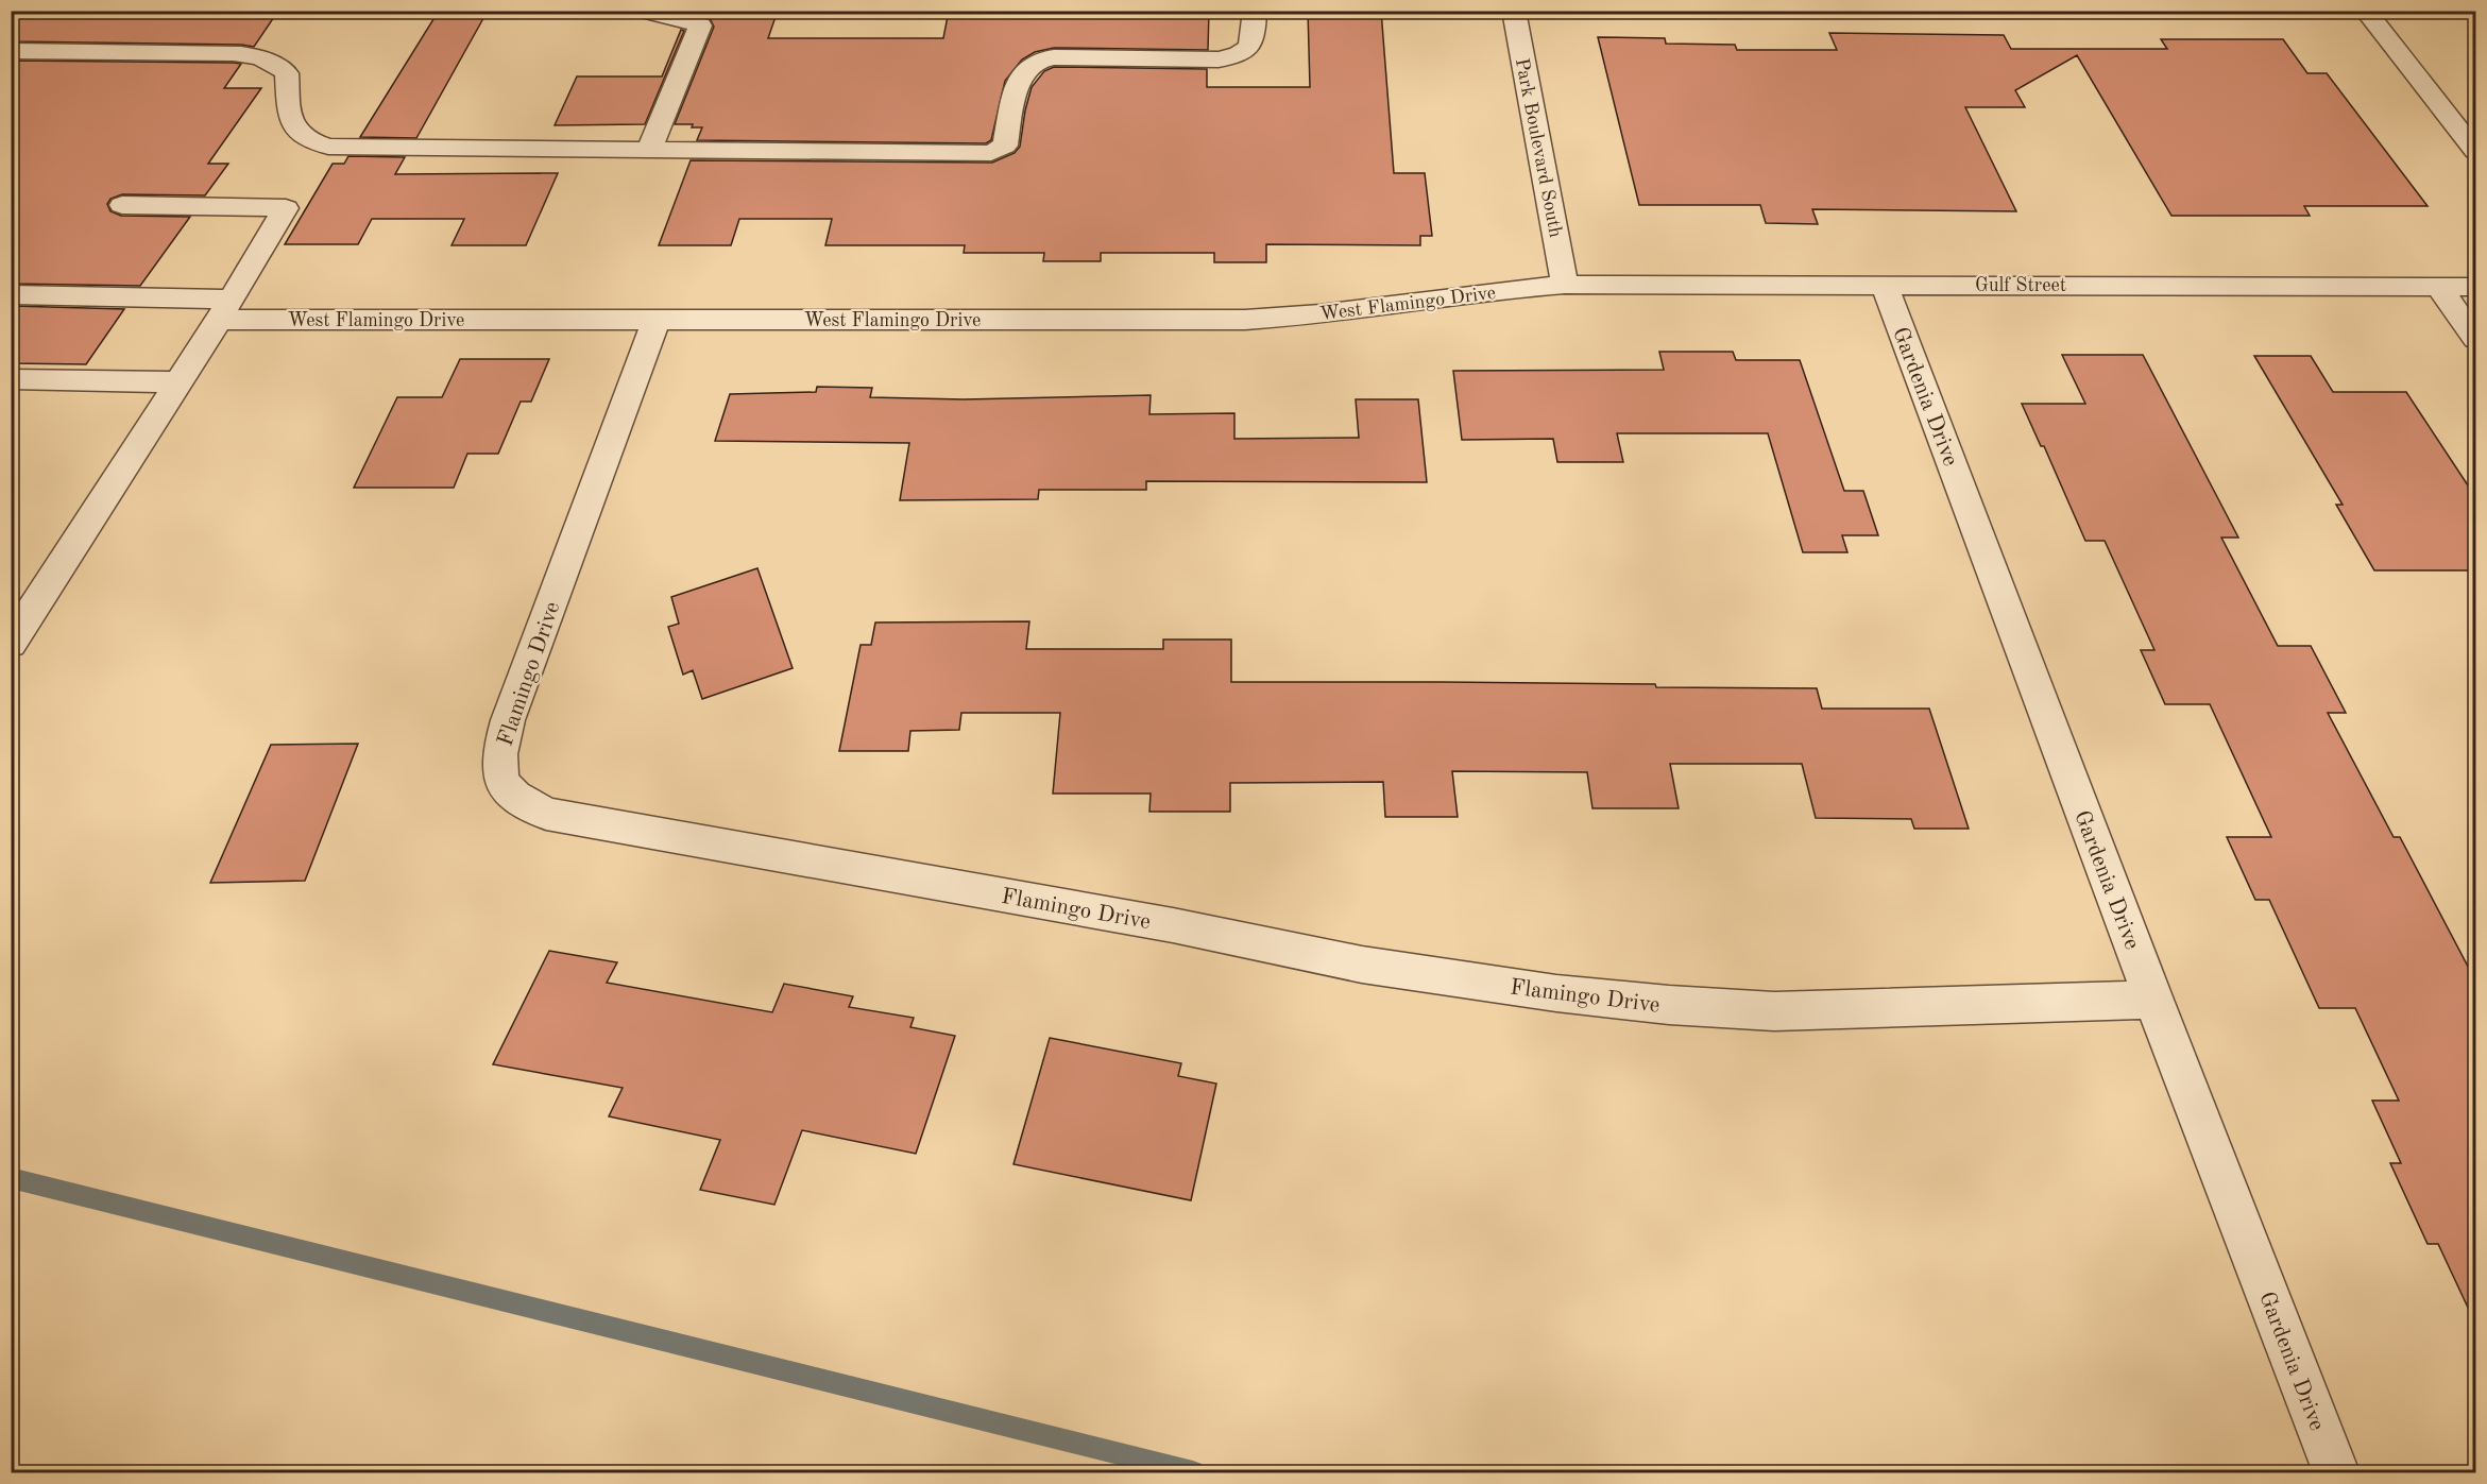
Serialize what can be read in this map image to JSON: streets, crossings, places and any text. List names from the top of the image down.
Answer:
{
  "streets": {
    "street": [
      "Park Boulevard South",
      "Gulf Street",
      "West Flamingo Drive",
      "Gardenia Drive",
      "Flamingo Drive"
    ]
  },
  "crossings": [
    ["Park Boulevard South", "Gulf Street"],
    ["Park Boulevard South", "West Flamingo Drive"],
    ["Gulf Street", "West Flamingo Drive"],
    ["Gulf Street", "Gardenia Drive"],
    ["West Flamingo Drive", "Flamingo Drive"],
    ["Gardenia Drive", "Flamingo Drive"]
  ]
}
